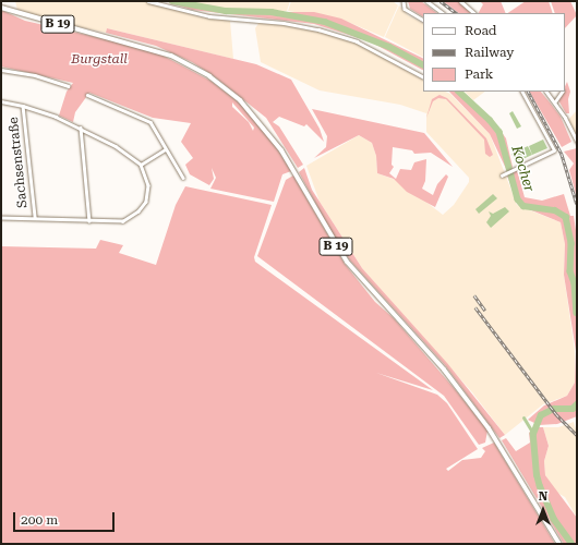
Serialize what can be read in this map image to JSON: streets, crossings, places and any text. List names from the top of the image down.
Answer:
{
  "streets": {
    "highway": ["B 19"],
    "street": ["Sachsenstraße"]
  },
  "water": ["Kocher"],
  "parks": ["Burgstall"],
  "legend": ["Road", "Railway", "Park"],
  "scale_bar": "200 m",
  "north": "top"
}
